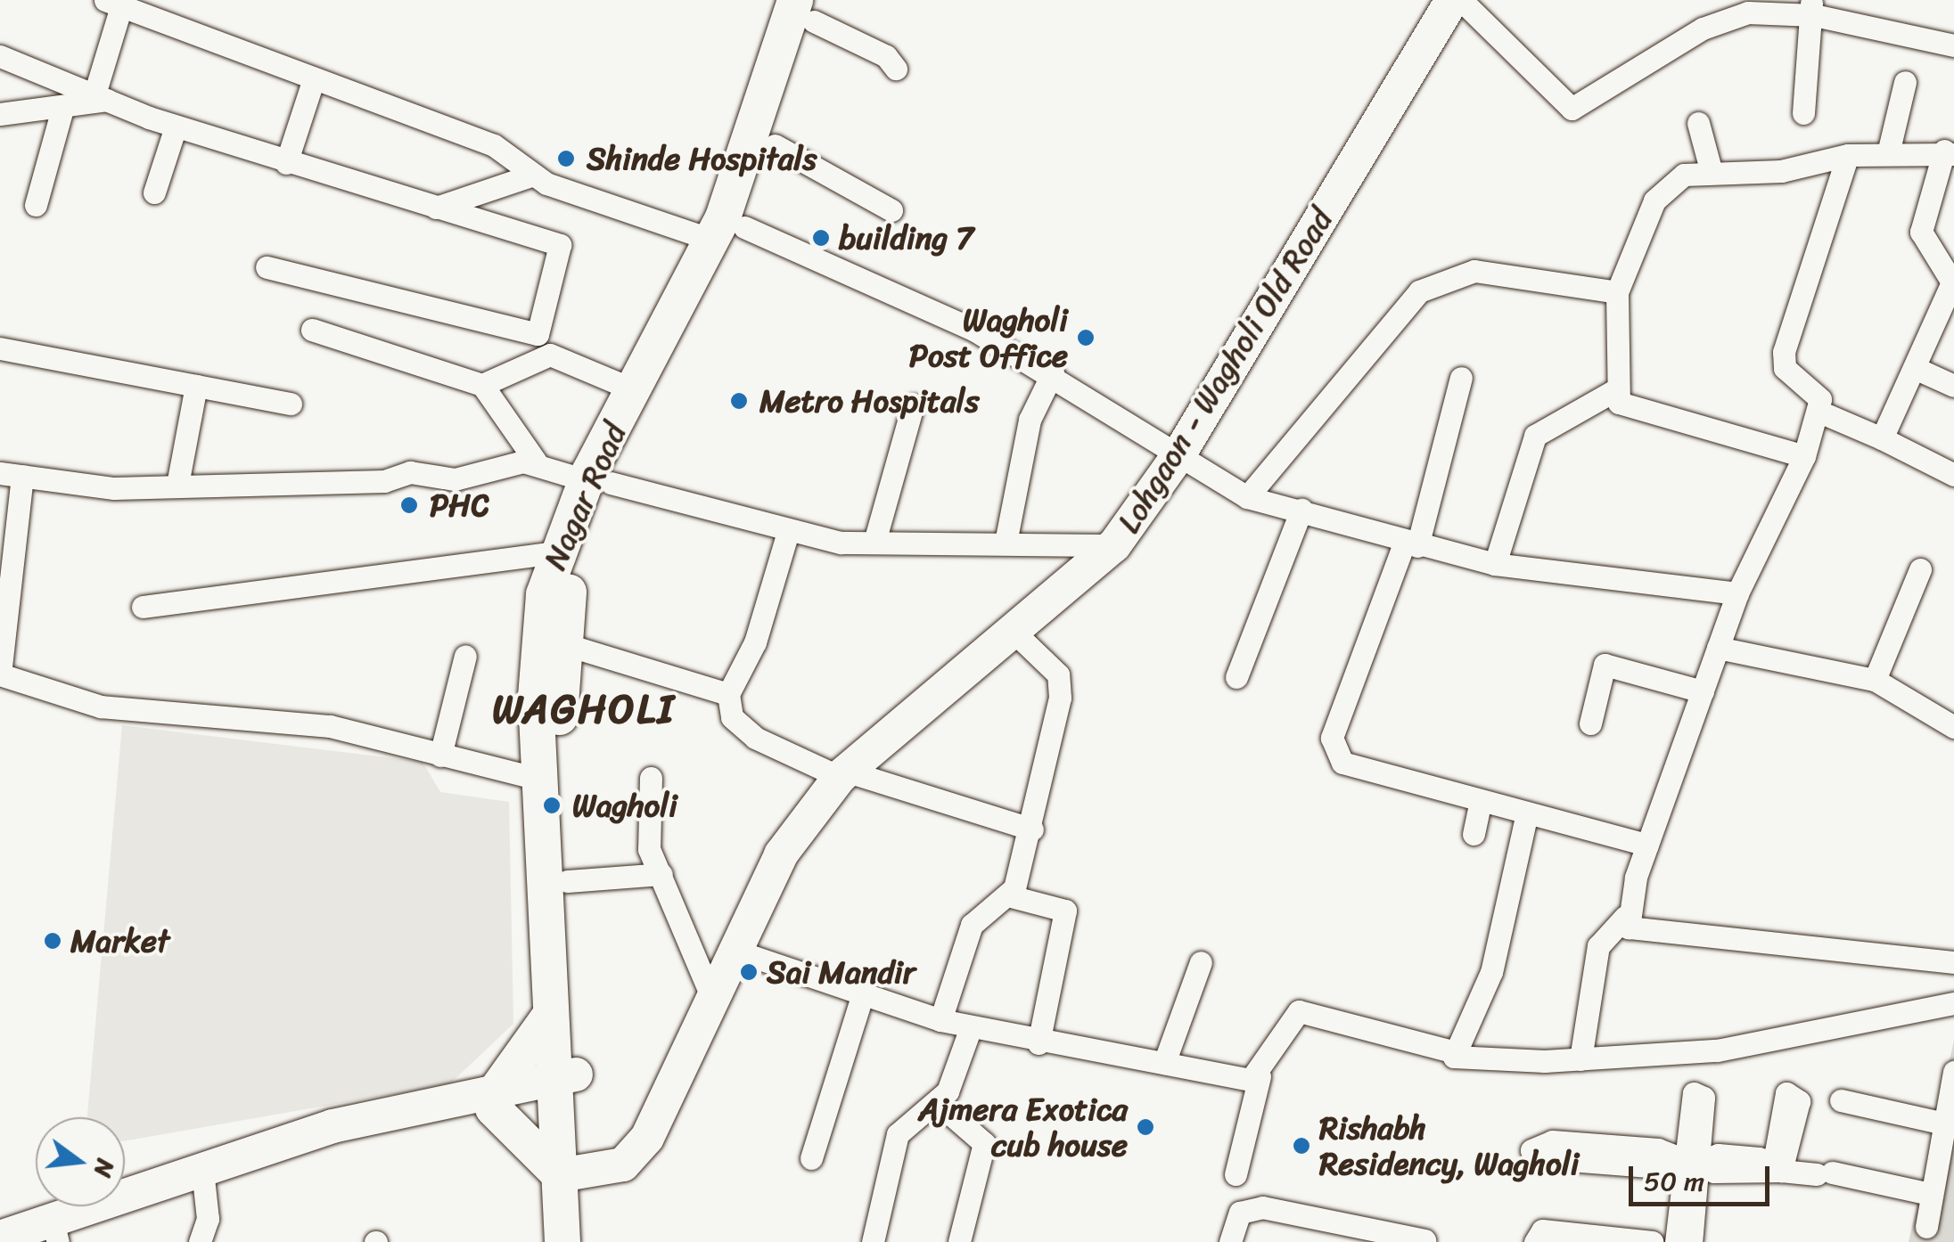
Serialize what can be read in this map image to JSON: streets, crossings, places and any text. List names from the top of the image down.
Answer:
{
  "streets": {
    "highway": ["Nagar Road"],
    "main road": ["Lohgaon - Wagholi Old Road"]
  },
  "crossings": [
    ["Lohgaon - Wagholi Old Road", "Nagar Road"]
  ],
  "districts": ["WAGHOLI"],
  "places": [
    "Shinde Hospitals",
    "building 7",
    "Wagholi Post Office",
    "Metro Hospitals",
    "PHC",
    "Wagholi",
    "Market",
    "Sai Mandir",
    "Ajmera Exotica cub house",
    "Rishabh Residency, Wagholi"
  ],
  "scale_bar": "50 m",
  "north": "right"
}
